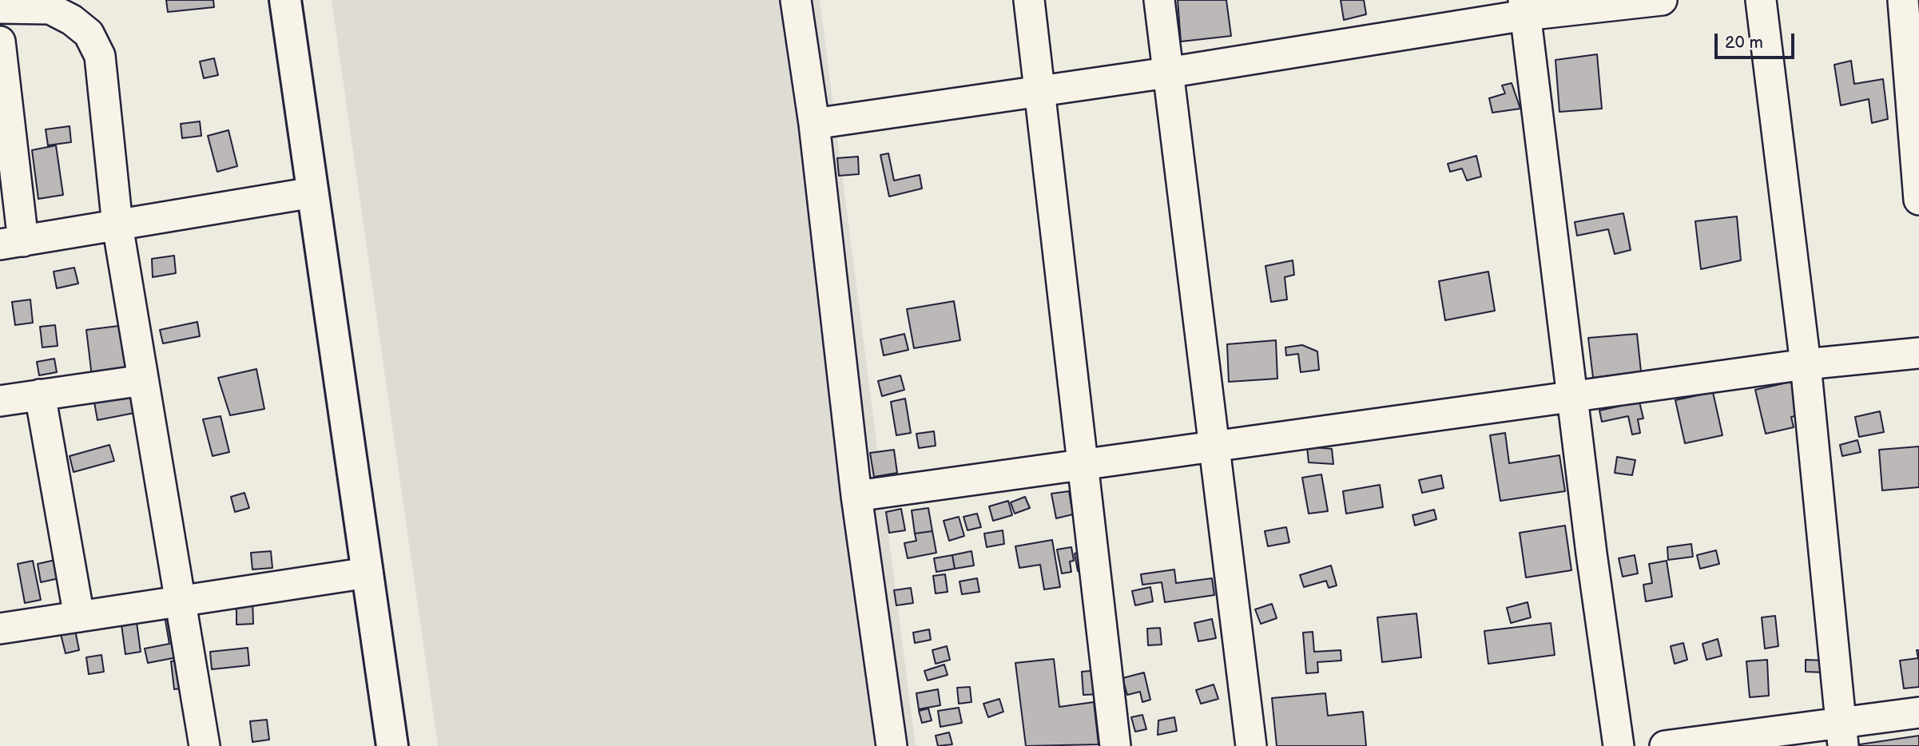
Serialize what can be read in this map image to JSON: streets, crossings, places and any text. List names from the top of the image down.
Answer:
{
  "scale_bar": "20 m"
}
